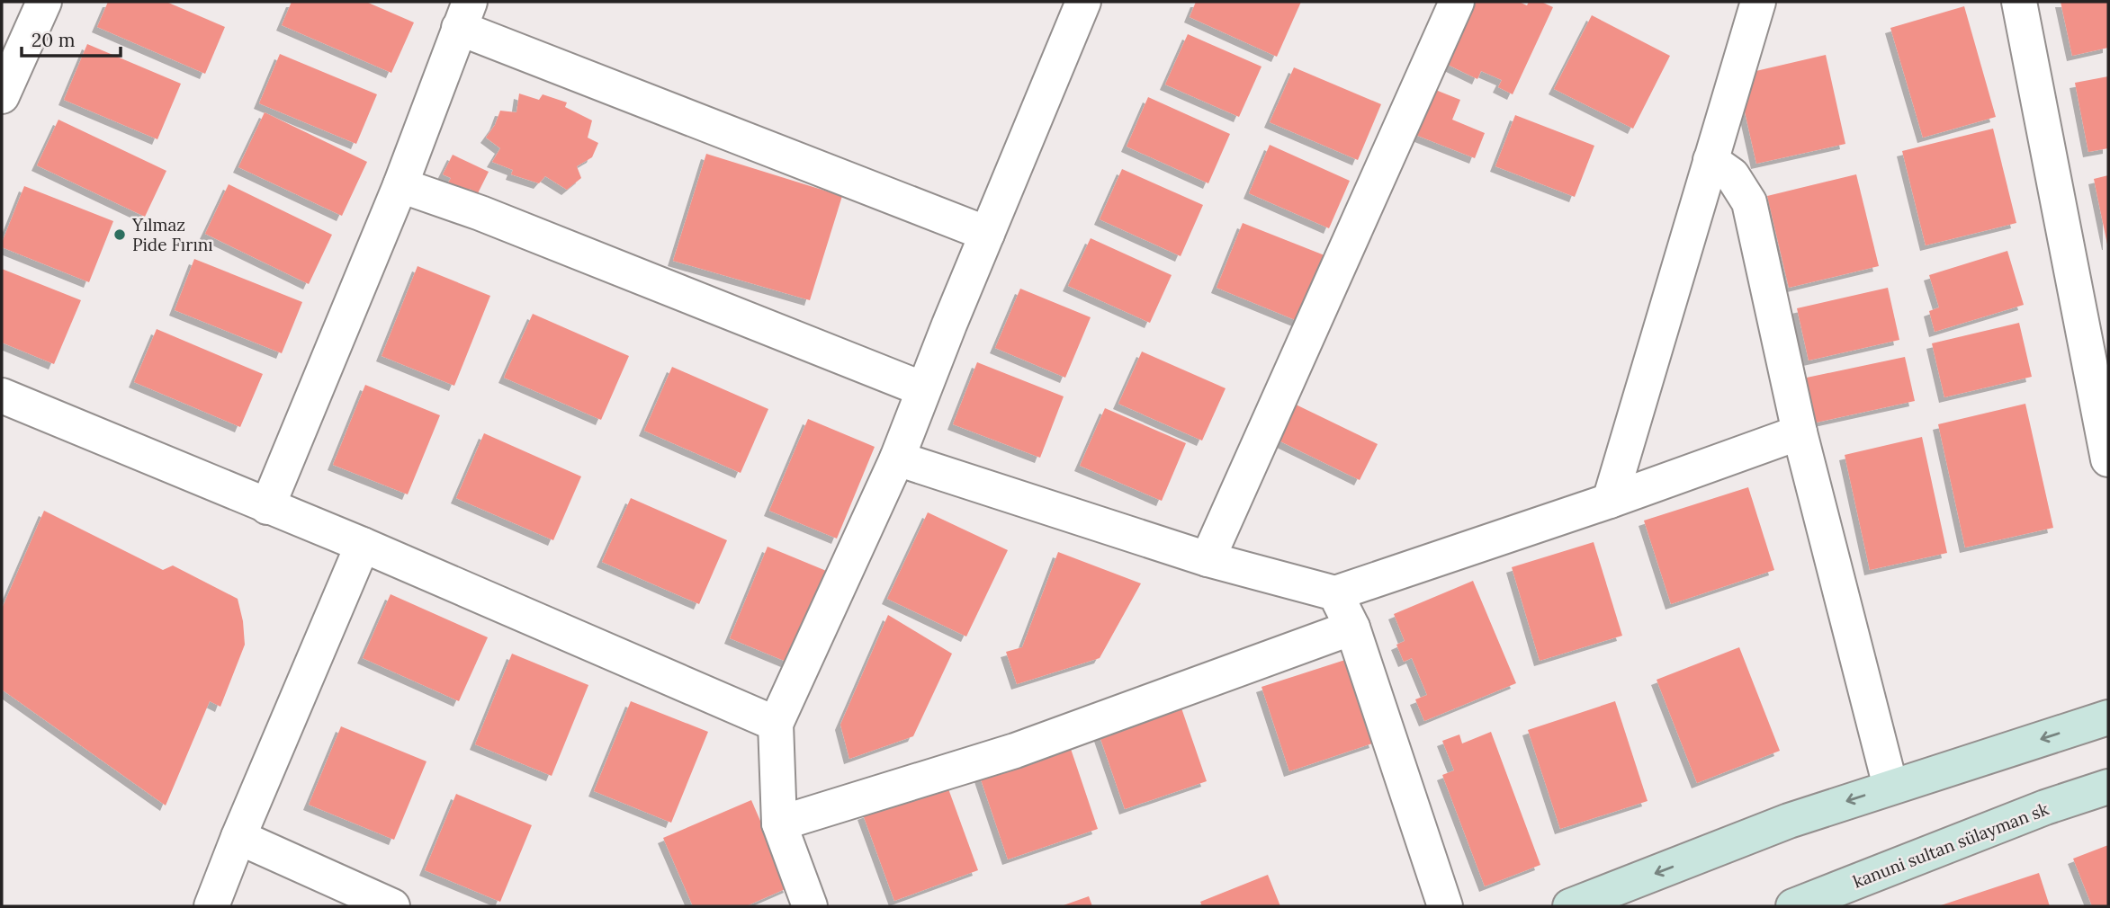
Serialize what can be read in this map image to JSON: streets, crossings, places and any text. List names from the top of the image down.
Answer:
{
  "streets": {
    "main road": ["kanuni sultan sülayman sk"]
  },
  "places": ["Yılmaz Pide Fırını"],
  "scale_bar": "20 m"
}
